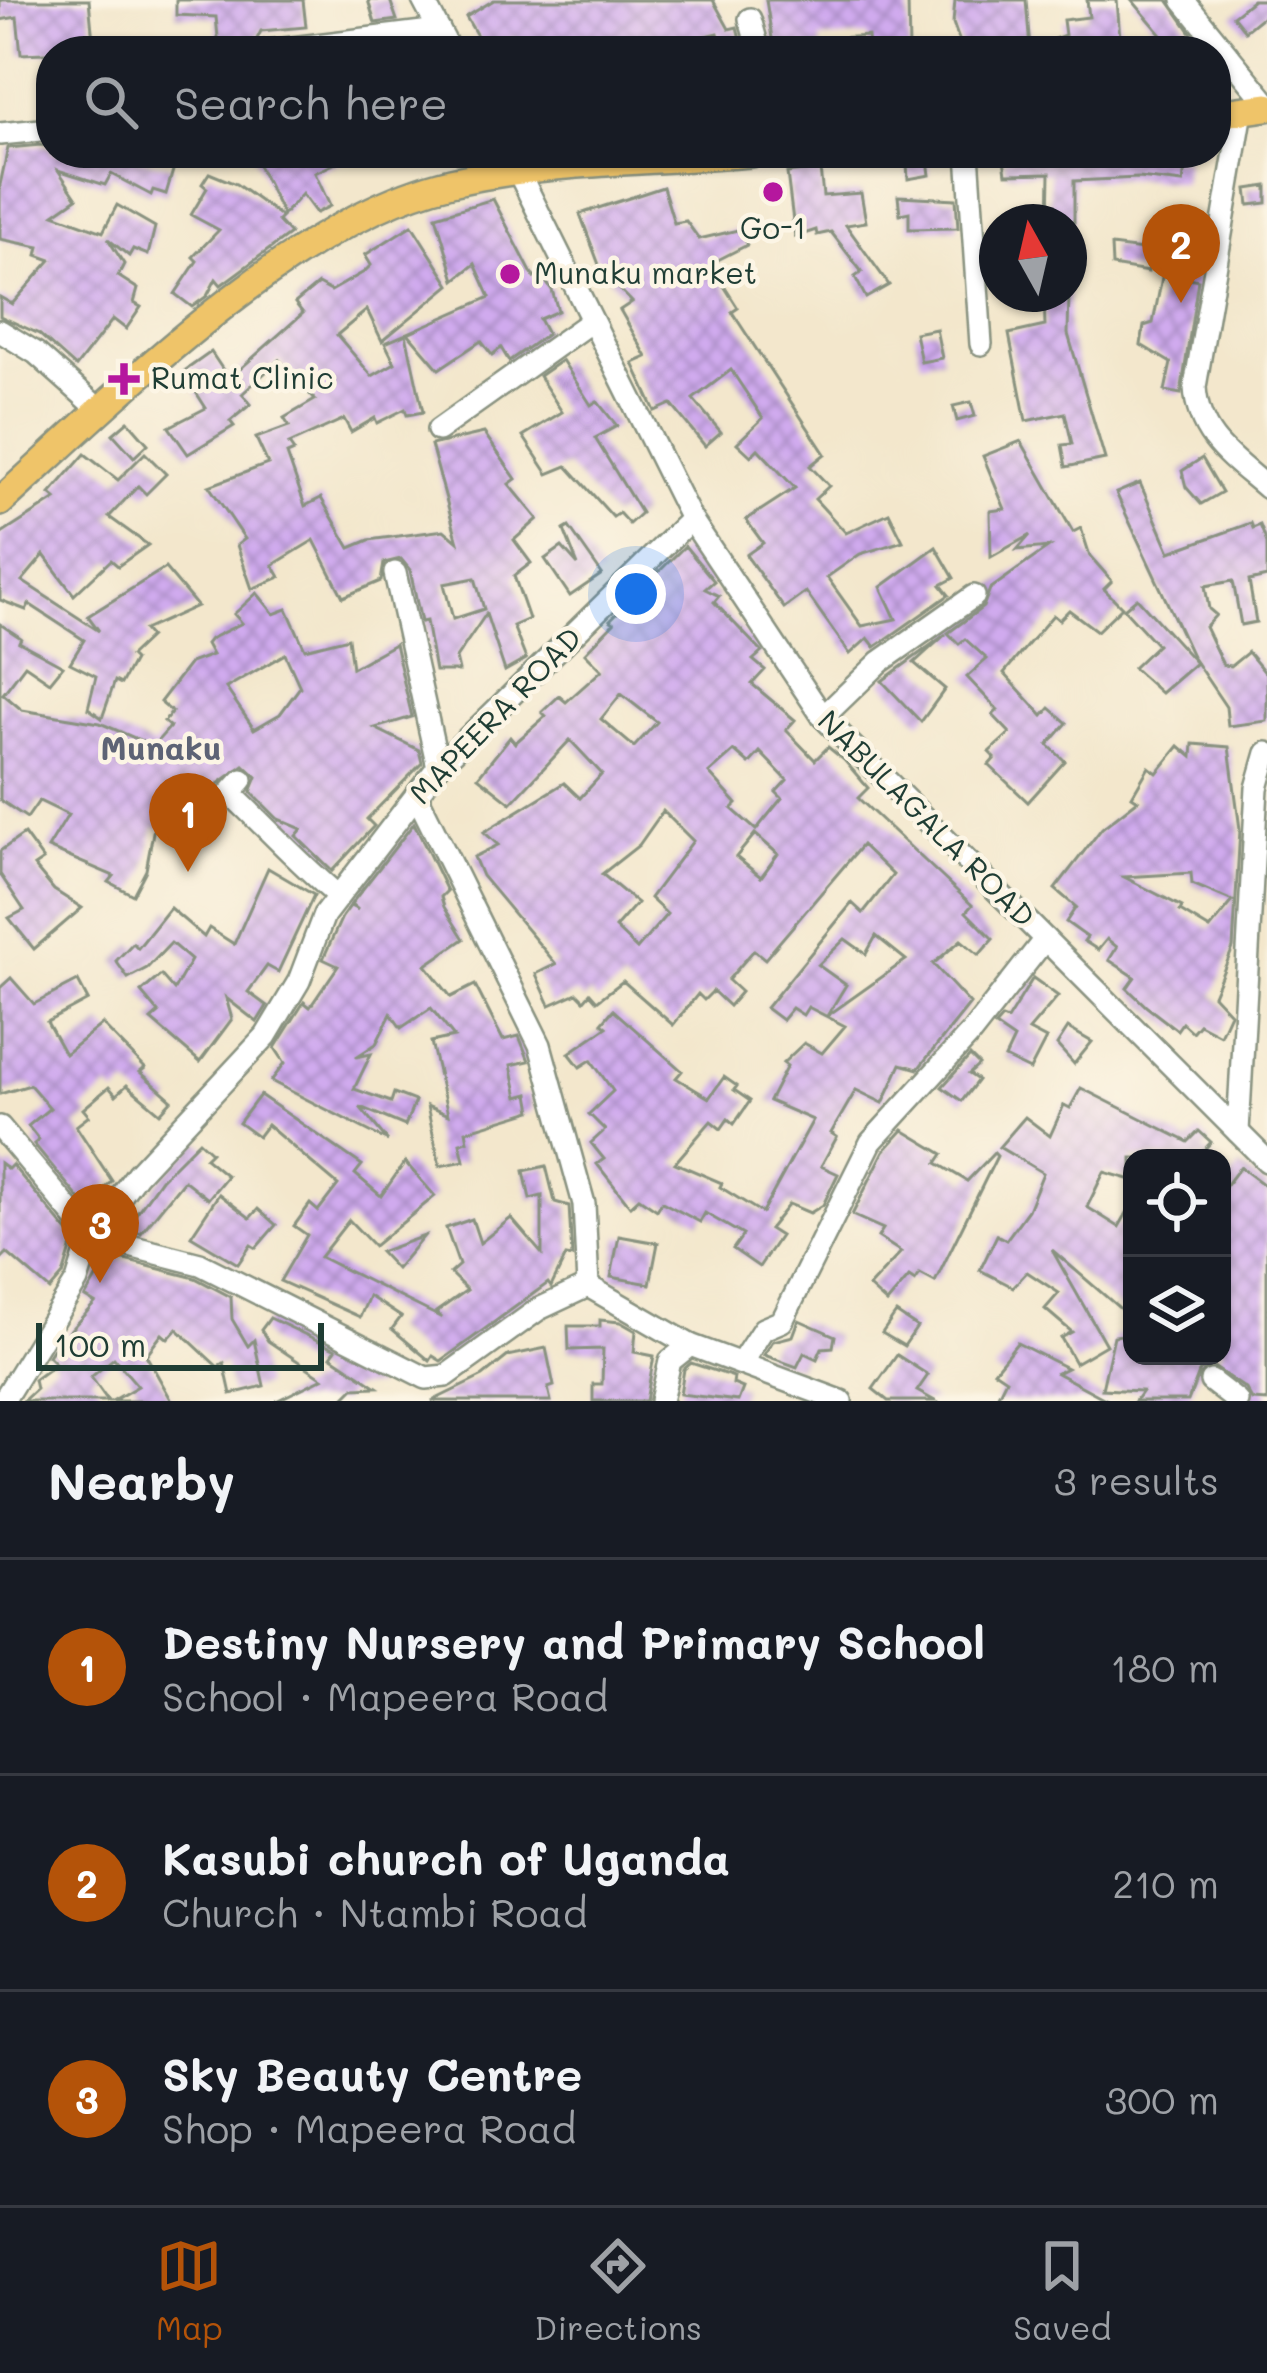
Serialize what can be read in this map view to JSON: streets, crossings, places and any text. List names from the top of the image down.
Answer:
{
  "streets": {
    "street": ["MAPEERA ROAD", "NABULAGALA ROAD"]
  },
  "crossings": [
    ["MAPEERA ROAD", "NABULAGALA ROAD"]
  ],
  "districts": ["Munaku"],
  "places": {
    "other": ["Go-1", "Munaku market"],
    "health": ["Rumat Clinic"]
  },
  "scale_bar": "100 m",
  "north": "top",
  "page": {
    "search": "Search here",
    "pins": ["2", "1", "3"],
    "scale": "100 m",
    "heading": ["Nearby", "3 results"],
    "list": [
      {
        "mark": "1",
        "name": "Destiny Nursery and Primary School",
        "note": "School · Mapeera Road",
        "value": "180 m"
      },
      {
        "mark": "2",
        "name": "Kasubi church of Uganda",
        "note": "Church · Ntambi Road",
        "value": "210 m"
      },
      {
        "mark": "3",
        "name": "Sky Beauty Centre",
        "note": "Shop · Mapeera Road",
        "value": "300 m"
      }
    ],
    "nav": ["Map", "Directions", "Saved"]
  }
}
